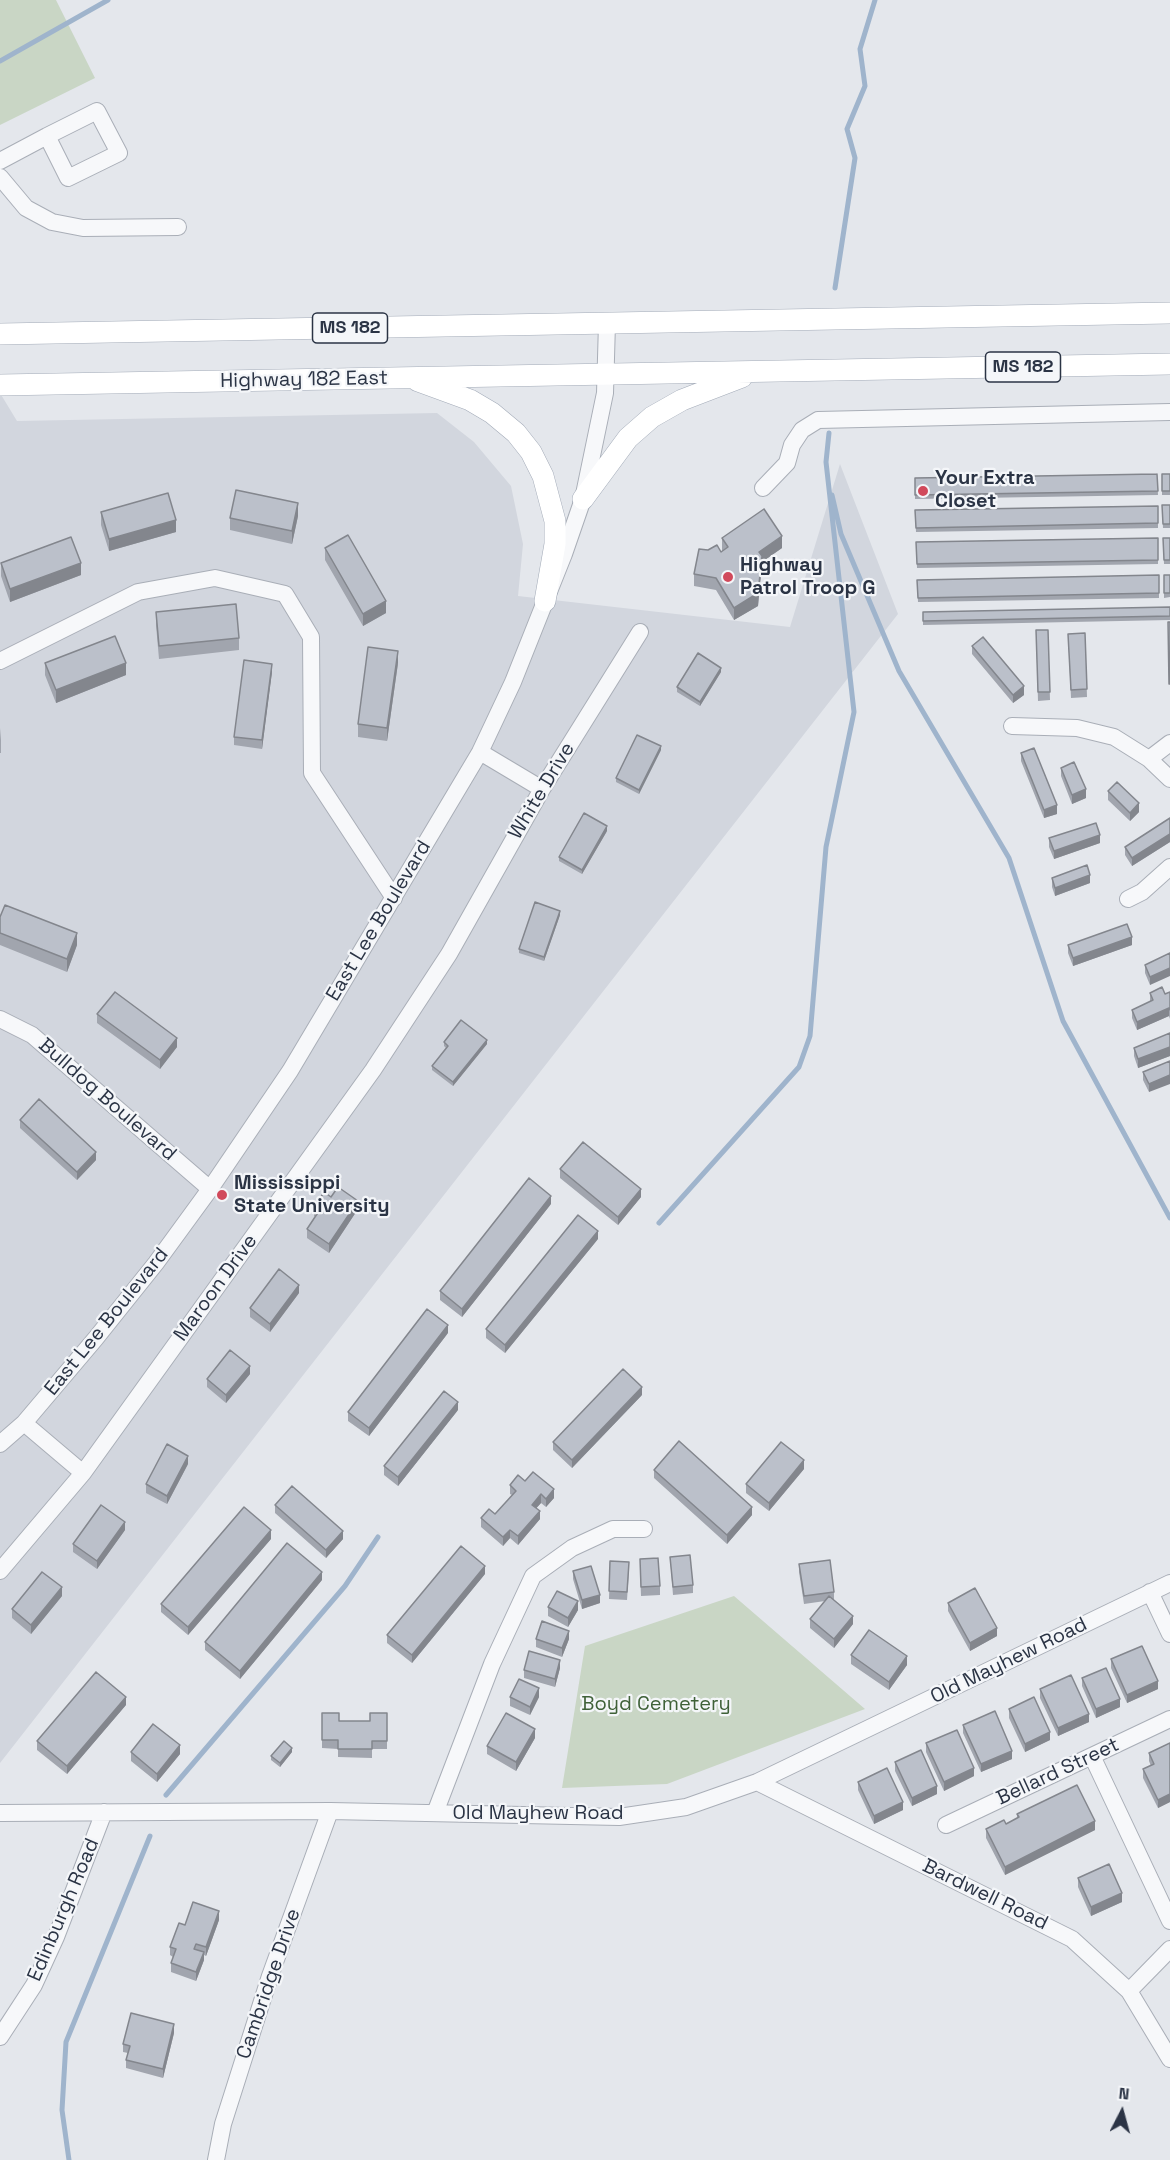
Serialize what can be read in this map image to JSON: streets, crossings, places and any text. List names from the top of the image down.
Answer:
{
  "streets": {
    "main road": ["MS 182", "Highway 182 East"],
    "street": [
      "White Drive",
      "East Lee Boulevard",
      "Bulldog Boulevard",
      "Maroon Drive",
      "Old Mayhew Road",
      "Bellard Street",
      "Bardwell Road",
      "Edinburgh Road",
      "Cambridge Drive"
    ]
  },
  "crossings": [
    ["MS 182", "Highway 182 East"],
    ["MS 182", "East Lee Boulevard"],
    ["Highway 182 East", "East Lee Boulevard"],
    ["White Drive", "Maroon Drive"],
    ["East Lee Boulevard", "Bulldog Boulevard"],
    ["Old Mayhew Road", "Bardwell Road"],
    ["Old Mayhew Road", "Edinburgh Road"],
    ["Old Mayhew Road", "Cambridge Drive"]
  ],
  "parks": ["Boyd Cemetery"],
  "places": ["Your Extra Closet", "Highway Patrol Troop G", "Mississippi State University"],
  "north": "top"
}
